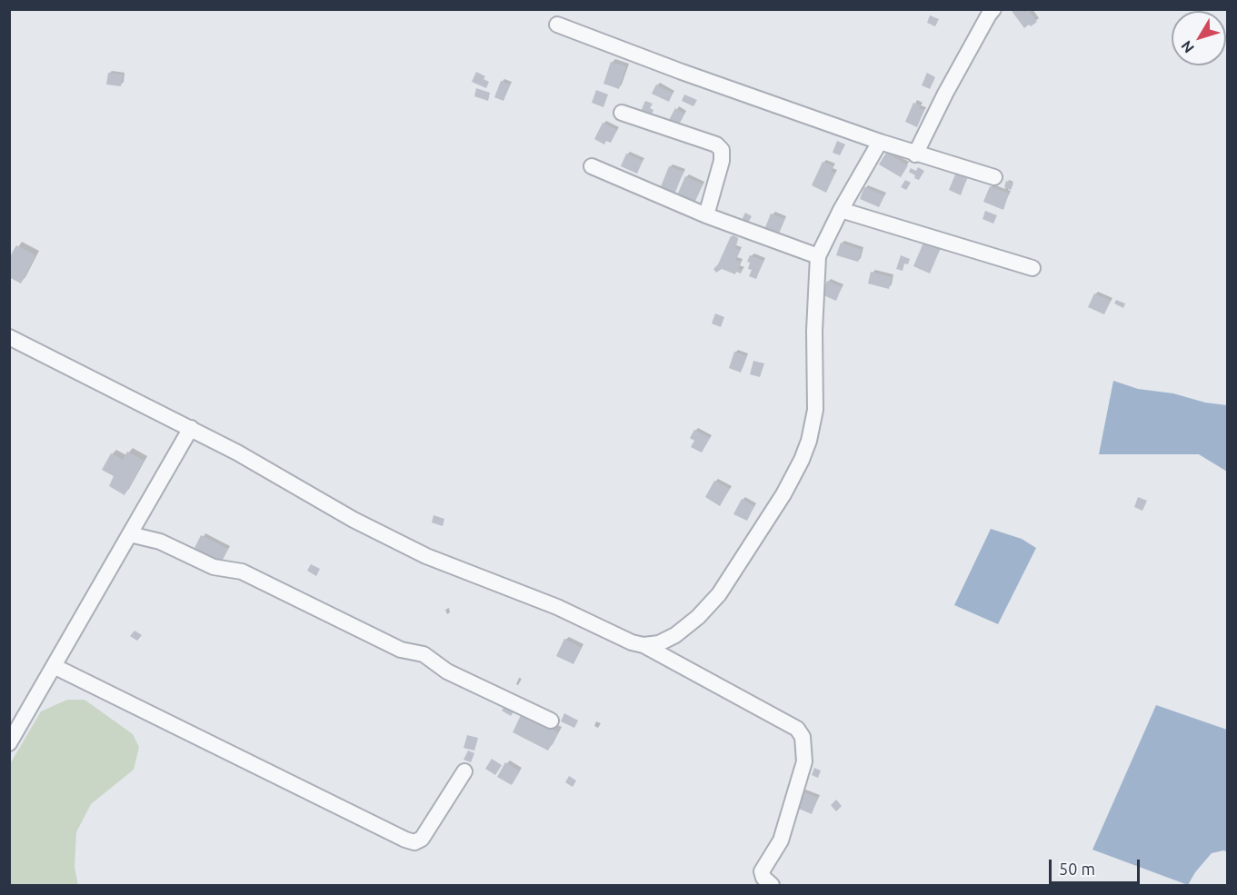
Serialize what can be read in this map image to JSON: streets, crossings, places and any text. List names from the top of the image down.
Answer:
{
  "scale_bar": "50 m",
  "north": "bottom left"
}
